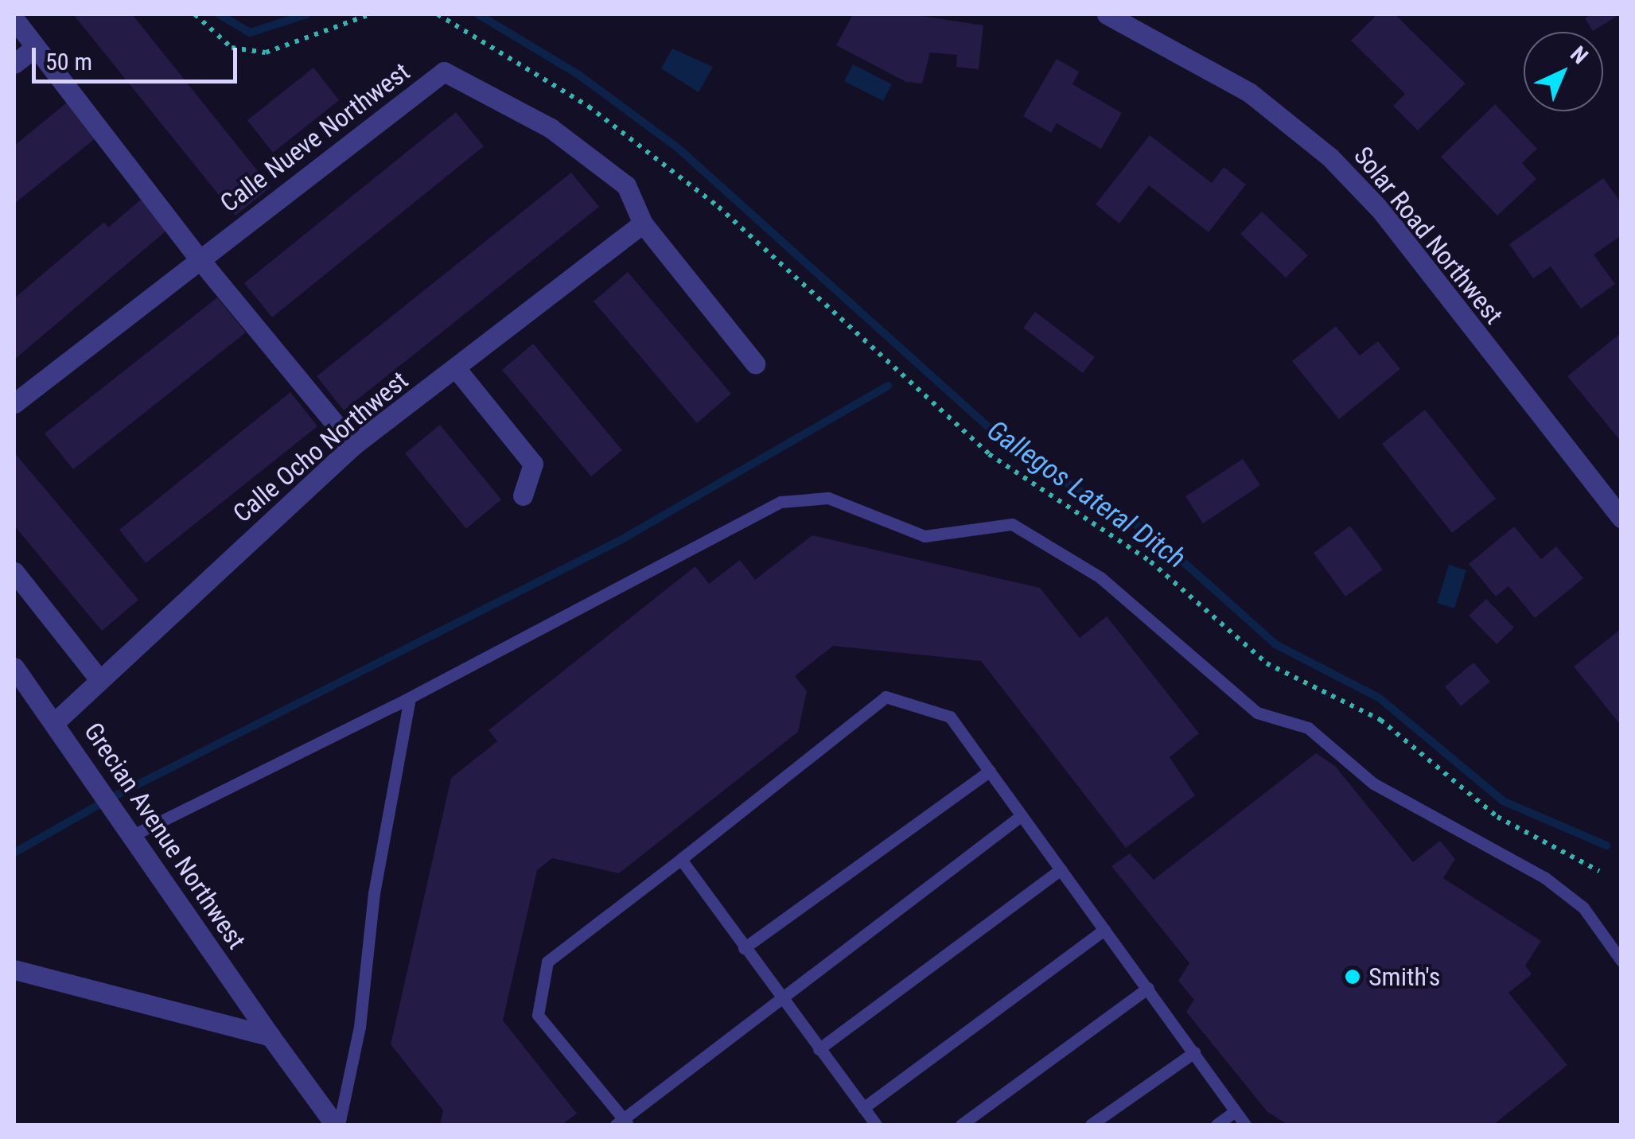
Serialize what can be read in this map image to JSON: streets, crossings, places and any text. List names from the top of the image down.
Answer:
{
  "streets": {
    "street": [
      "Calle Nueve Northwest",
      "Solar Road Northwest",
      "Calle Ocho Northwest",
      "Grecian Avenue Northwest"
    ]
  },
  "crossings": [
    ["Calle Nueve Northwest", "Calle Ocho Northwest"],
    ["Calle Ocho Northwest", "Grecian Avenue Northwest"]
  ],
  "water": ["Gallegos Lateral Ditch"],
  "places": ["Smith's"],
  "scale_bar": "50 m",
  "north": "top right"
}
